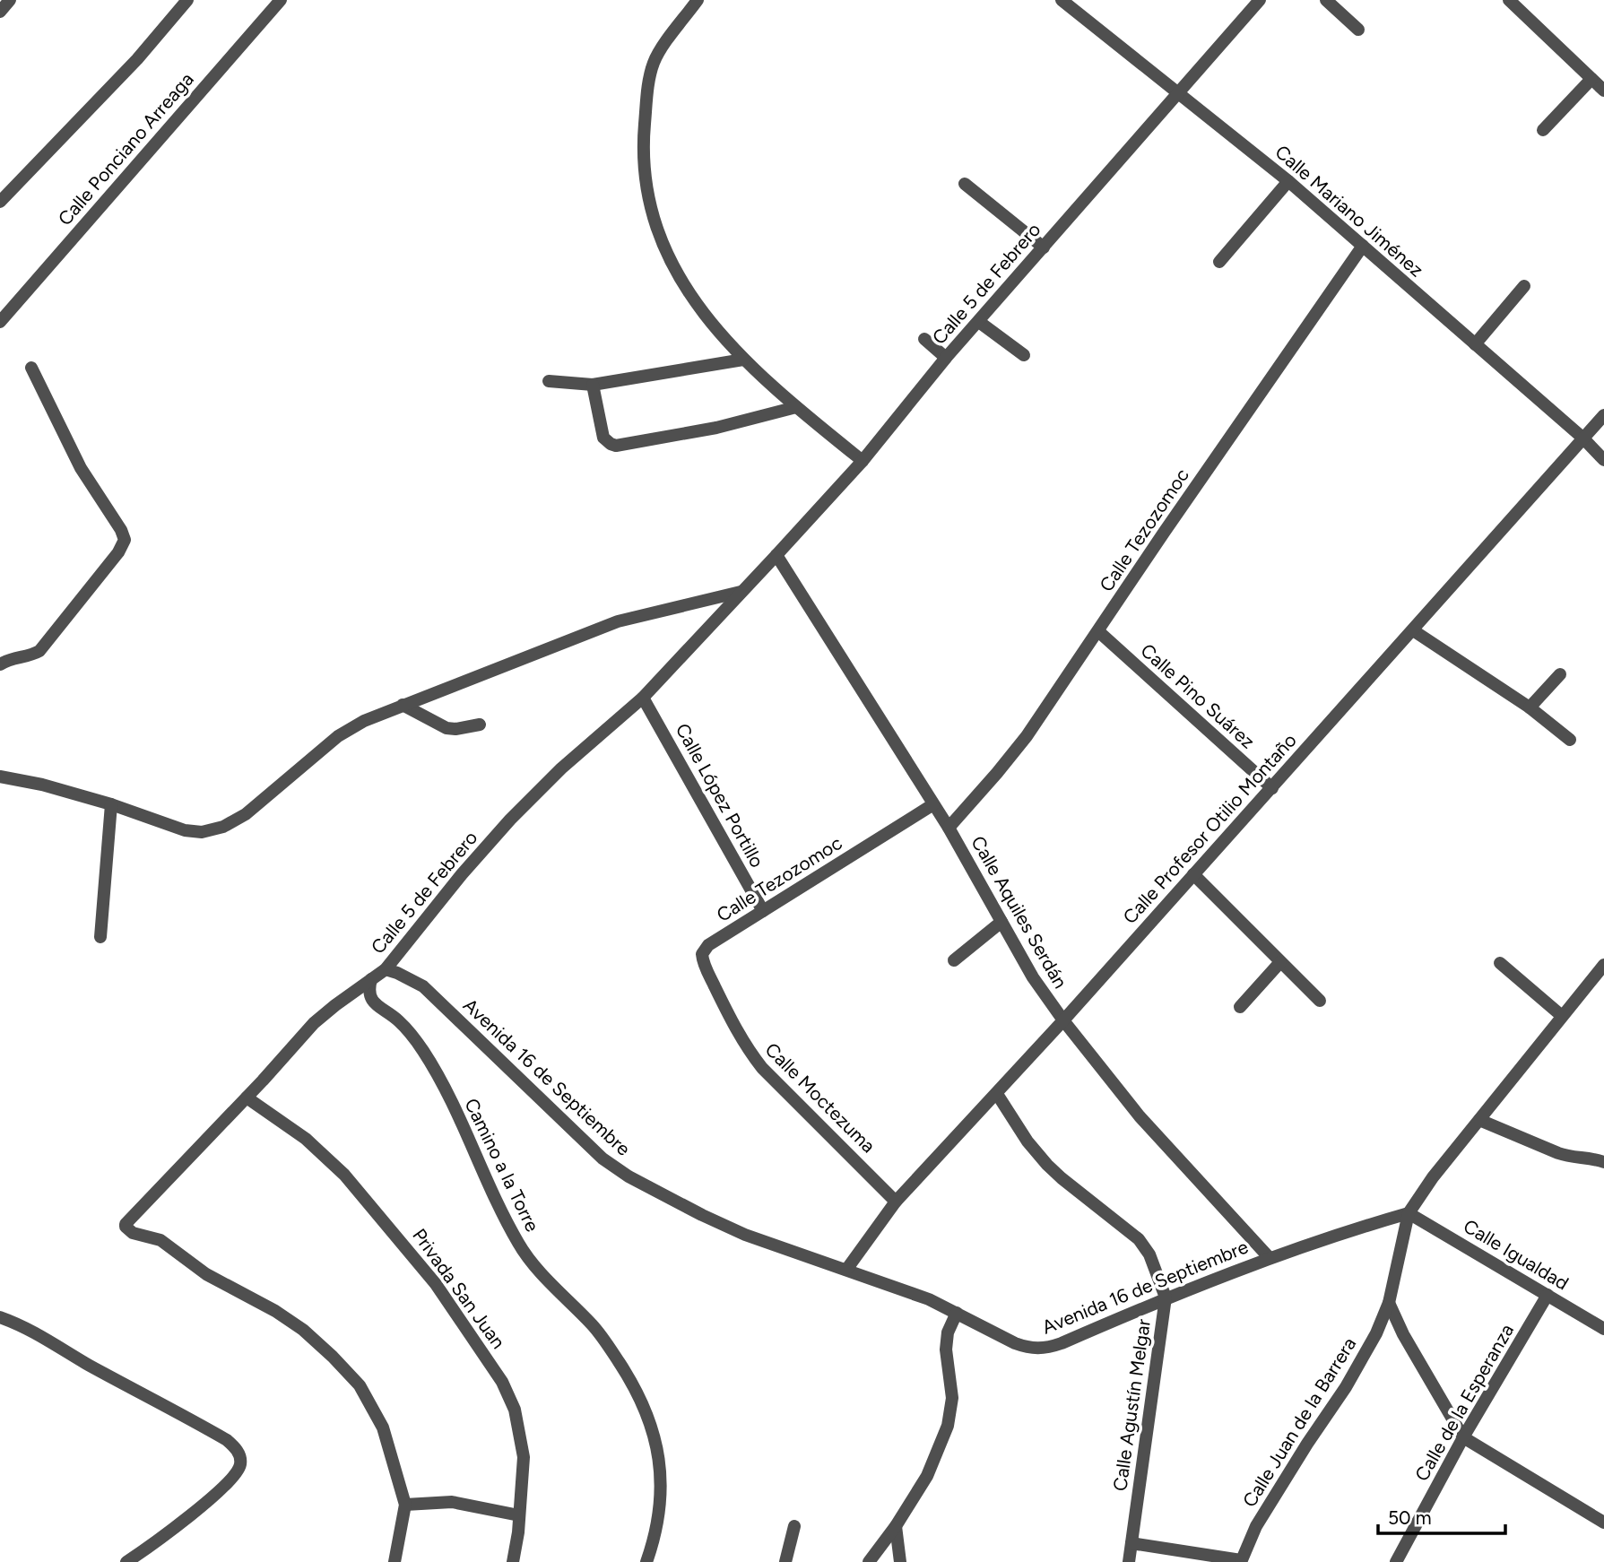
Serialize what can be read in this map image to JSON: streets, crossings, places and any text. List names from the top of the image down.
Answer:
{
  "streets": {
    "street": [
      "Calle Ponciano Arreaga",
      "Calle Mariano Jiménez",
      "Calle 5 de Febrero",
      "Calle Tezozomoc",
      "Calle Pino Suárez",
      "Calle López Portillo",
      "Calle Profesor Otilio Montaño",
      "Calle Aquiles Serdán",
      "Avenida 16 de Septiembre",
      "Calle Moctezuma",
      "Camino a la Torre",
      "Calle Igualdad",
      "Privada San Juan",
      "Calle de la Esperanza",
      "Calle Agustín Melgar",
      "Calle Juan de la Barrera"
    ]
  },
  "crossings": [
    ["Calle Mariano Jiménez", "Calle 5 de Febrero"],
    ["Calle Mariano Jiménez", "Calle Tezozomoc"],
    ["Calle Mariano Jiménez", "Calle Profesor Otilio Montaño"],
    ["Calle 5 de Febrero", "Calle López Portillo"],
    ["Calle 5 de Febrero", "Calle Aquiles Serdán"],
    ["Calle 5 de Febrero", "Avenida 16 de Septiembre"],
    ["Calle 5 de Febrero", "Camino a la Torre"],
    ["Calle 5 de Febrero", "Privada San Juan"],
    ["Calle Tezozomoc", "Calle Pino Suárez"],
    ["Calle Tezozomoc", "Calle López Portillo"],
    ["Calle Tezozomoc", "Calle Aquiles Serdán"],
    ["Calle Tezozomoc", "Calle Moctezuma"],
    ["Calle Pino Suárez", "Calle Profesor Otilio Montaño"],
    ["Calle Profesor Otilio Montaño", "Calle Aquiles Serdán"],
    ["Calle Profesor Otilio Montaño", "Avenida 16 de Septiembre"],
    ["Calle Profesor Otilio Montaño", "Calle Moctezuma"],
    ["Calle Profesor Otilio Montaño", "Calle Agustín Melgar"],
    ["Calle Aquiles Serdán", "Avenida 16 de Septiembre"],
    ["Avenida 16 de Septiembre", "Calle Igualdad"],
    ["Avenida 16 de Septiembre", "Calle Agustín Melgar"],
    ["Avenida 16 de Septiembre", "Calle Juan de la Barrera"],
    ["Calle Igualdad", "Calle de la Esperanza"],
    ["Calle Igualdad", "Calle Juan de la Barrera"]
  ],
  "scale_bar": "50 m"
}
